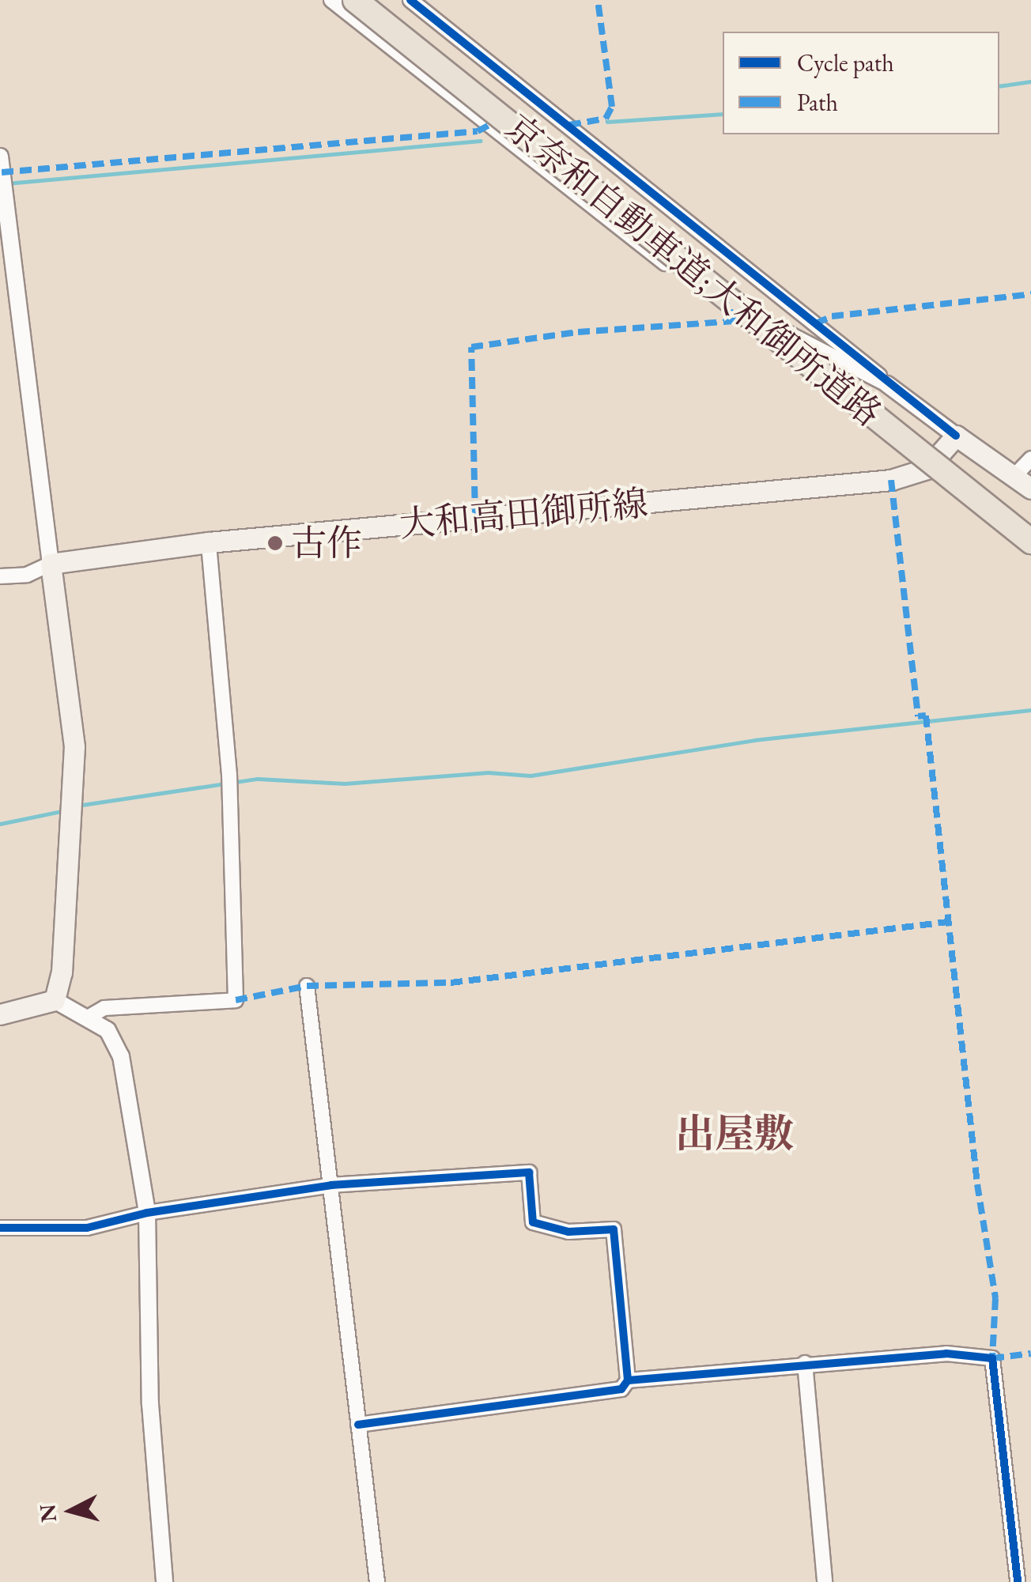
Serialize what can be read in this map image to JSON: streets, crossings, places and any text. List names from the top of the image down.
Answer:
{
  "streets": {
    "highway": ["京奈和自動車道;大和御所道路"],
    "main road": ["大和高田御所線"]
  },
  "districts": ["出屋敷"],
  "places": ["古作"],
  "legend": ["Cycle path", "Path"],
  "north": "left"
}
